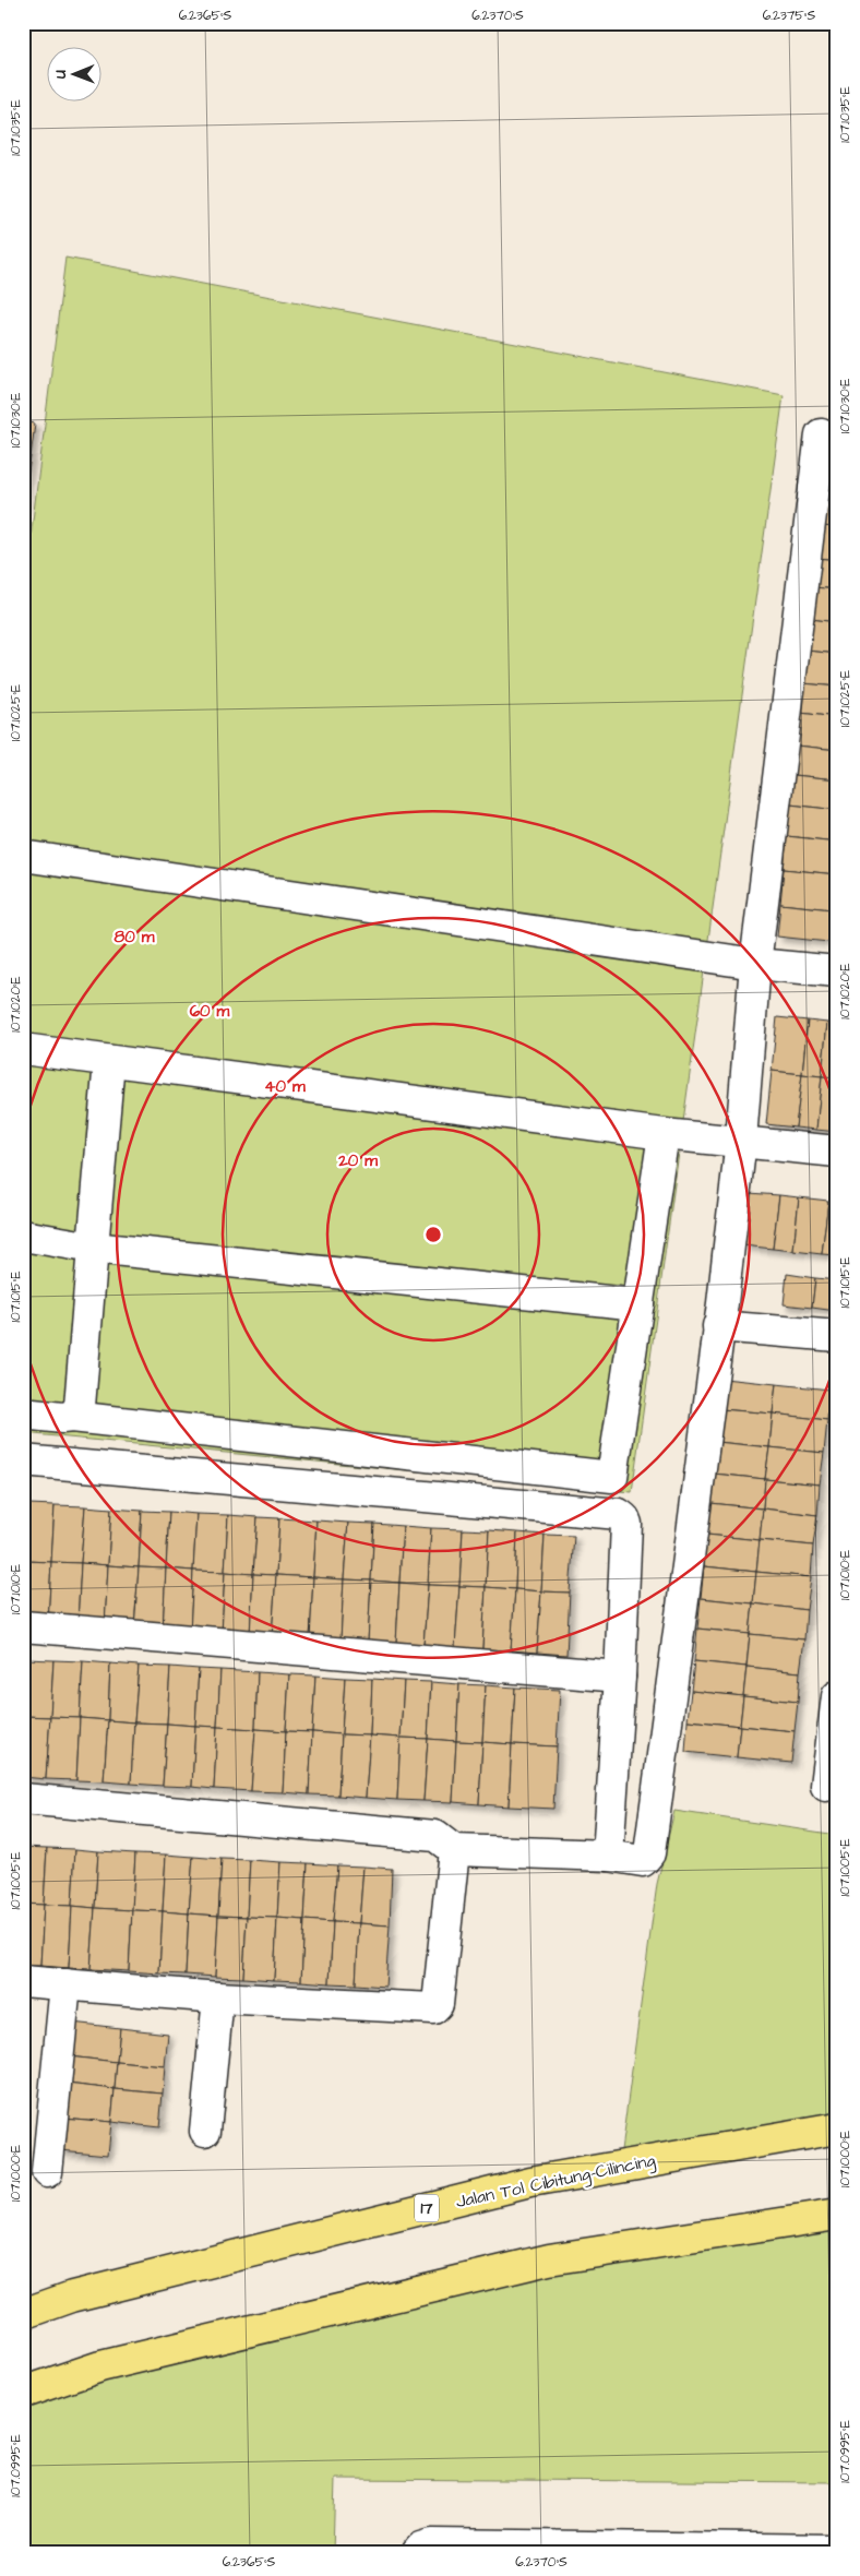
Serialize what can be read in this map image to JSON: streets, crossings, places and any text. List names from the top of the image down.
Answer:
{
  "streets": {
    "highway": ["Jalan Tol Cibitung–Cilincing", "17"]
  },
  "north": "left",
  "coordinates": [
    "6.2365°S",
    "6.2370°S",
    "6.2375°S",
    "107.1035°E",
    "107.1030°E",
    "107.1025°E",
    "107.1020°E",
    "107.1015°E",
    "107.1010°E",
    "107.1005°E",
    "107.1000°E",
    "107.0995°E"
  ],
  "rings": [
    "80 m",
    "60 m",
    "40 m",
    "20 m"
  ]
}
